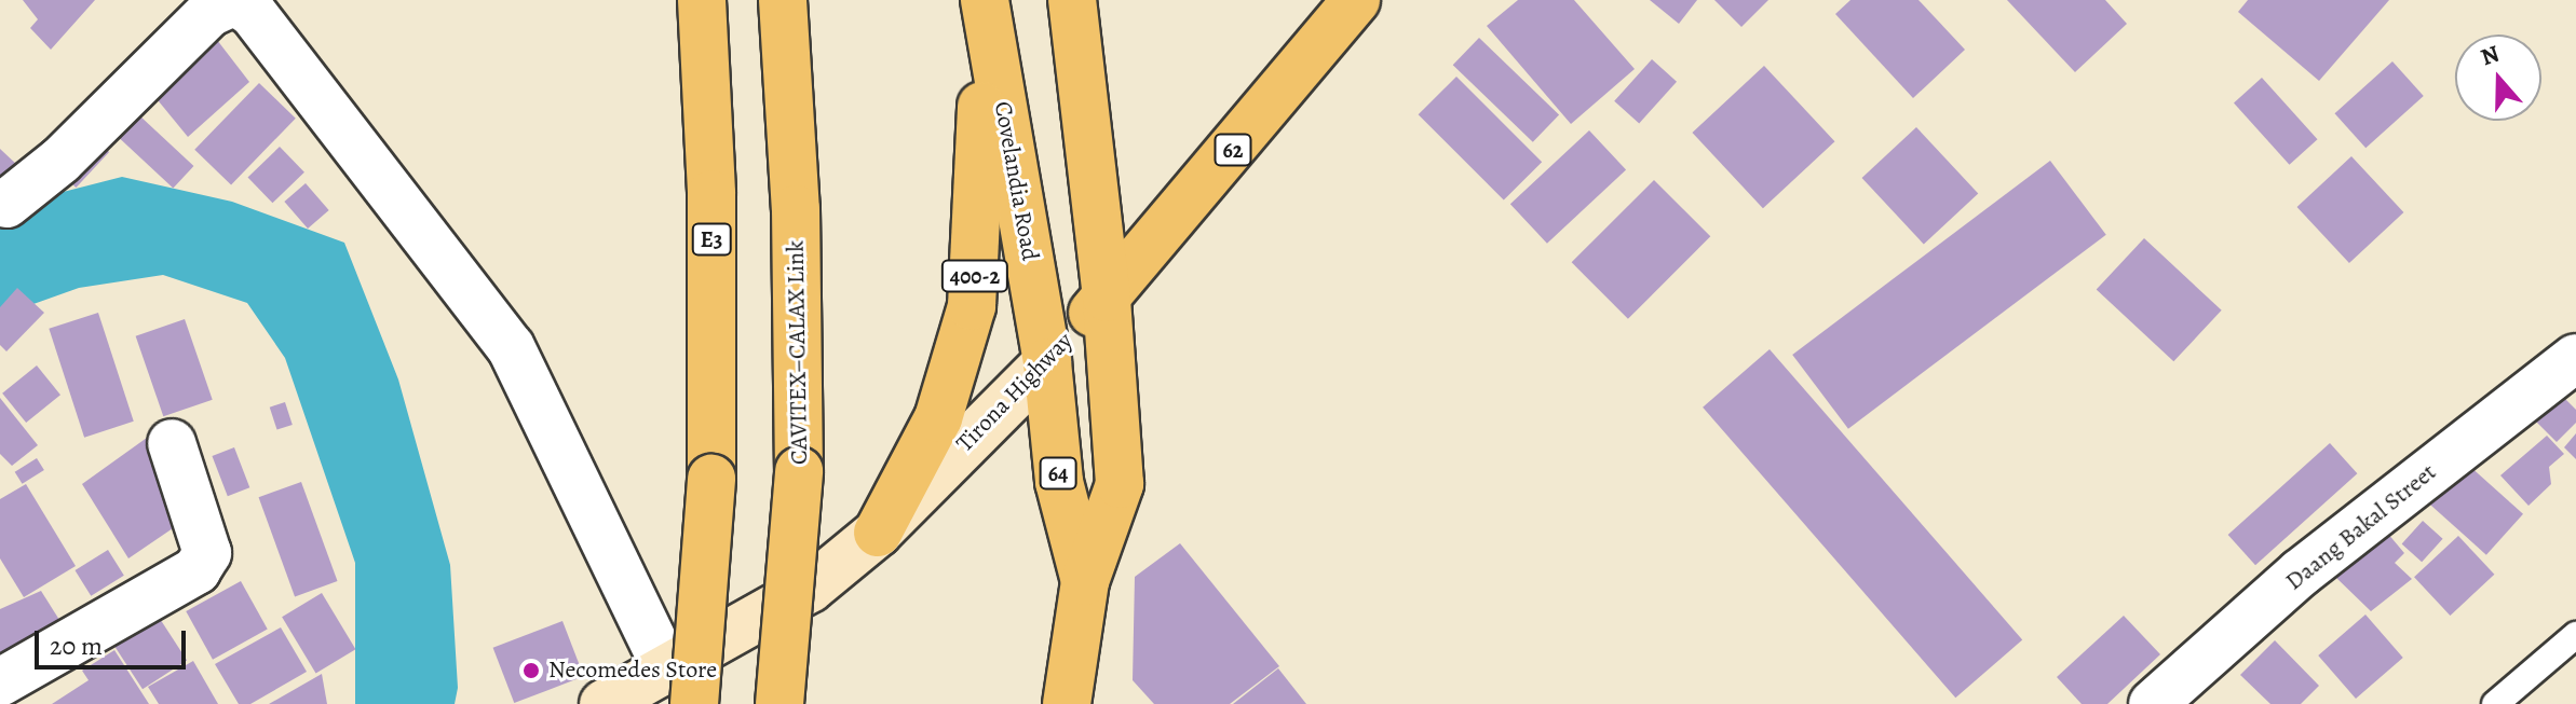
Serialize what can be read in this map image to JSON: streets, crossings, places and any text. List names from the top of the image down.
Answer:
{
  "streets": {
    "main road": [
      "62",
      "Covelandia Road",
      "E3",
      "400-2",
      "CAVITEX–CALAX Link",
      "Tirona Highway",
      "64"
    ],
    "street": ["Daang Bakal Street"]
  },
  "crossings": [
    ["Covelandia Road", "400-2"],
    ["Covelandia Road", "Tirona Highway"],
    ["Covelandia Road", "64"],
    ["E3", "Tirona Highway"],
    ["400-2", "Tirona Highway"],
    ["Tirona Highway", "64"]
  ],
  "places": ["Necomedes Store"],
  "scale_bar": "20 m",
  "north": "top"
}
